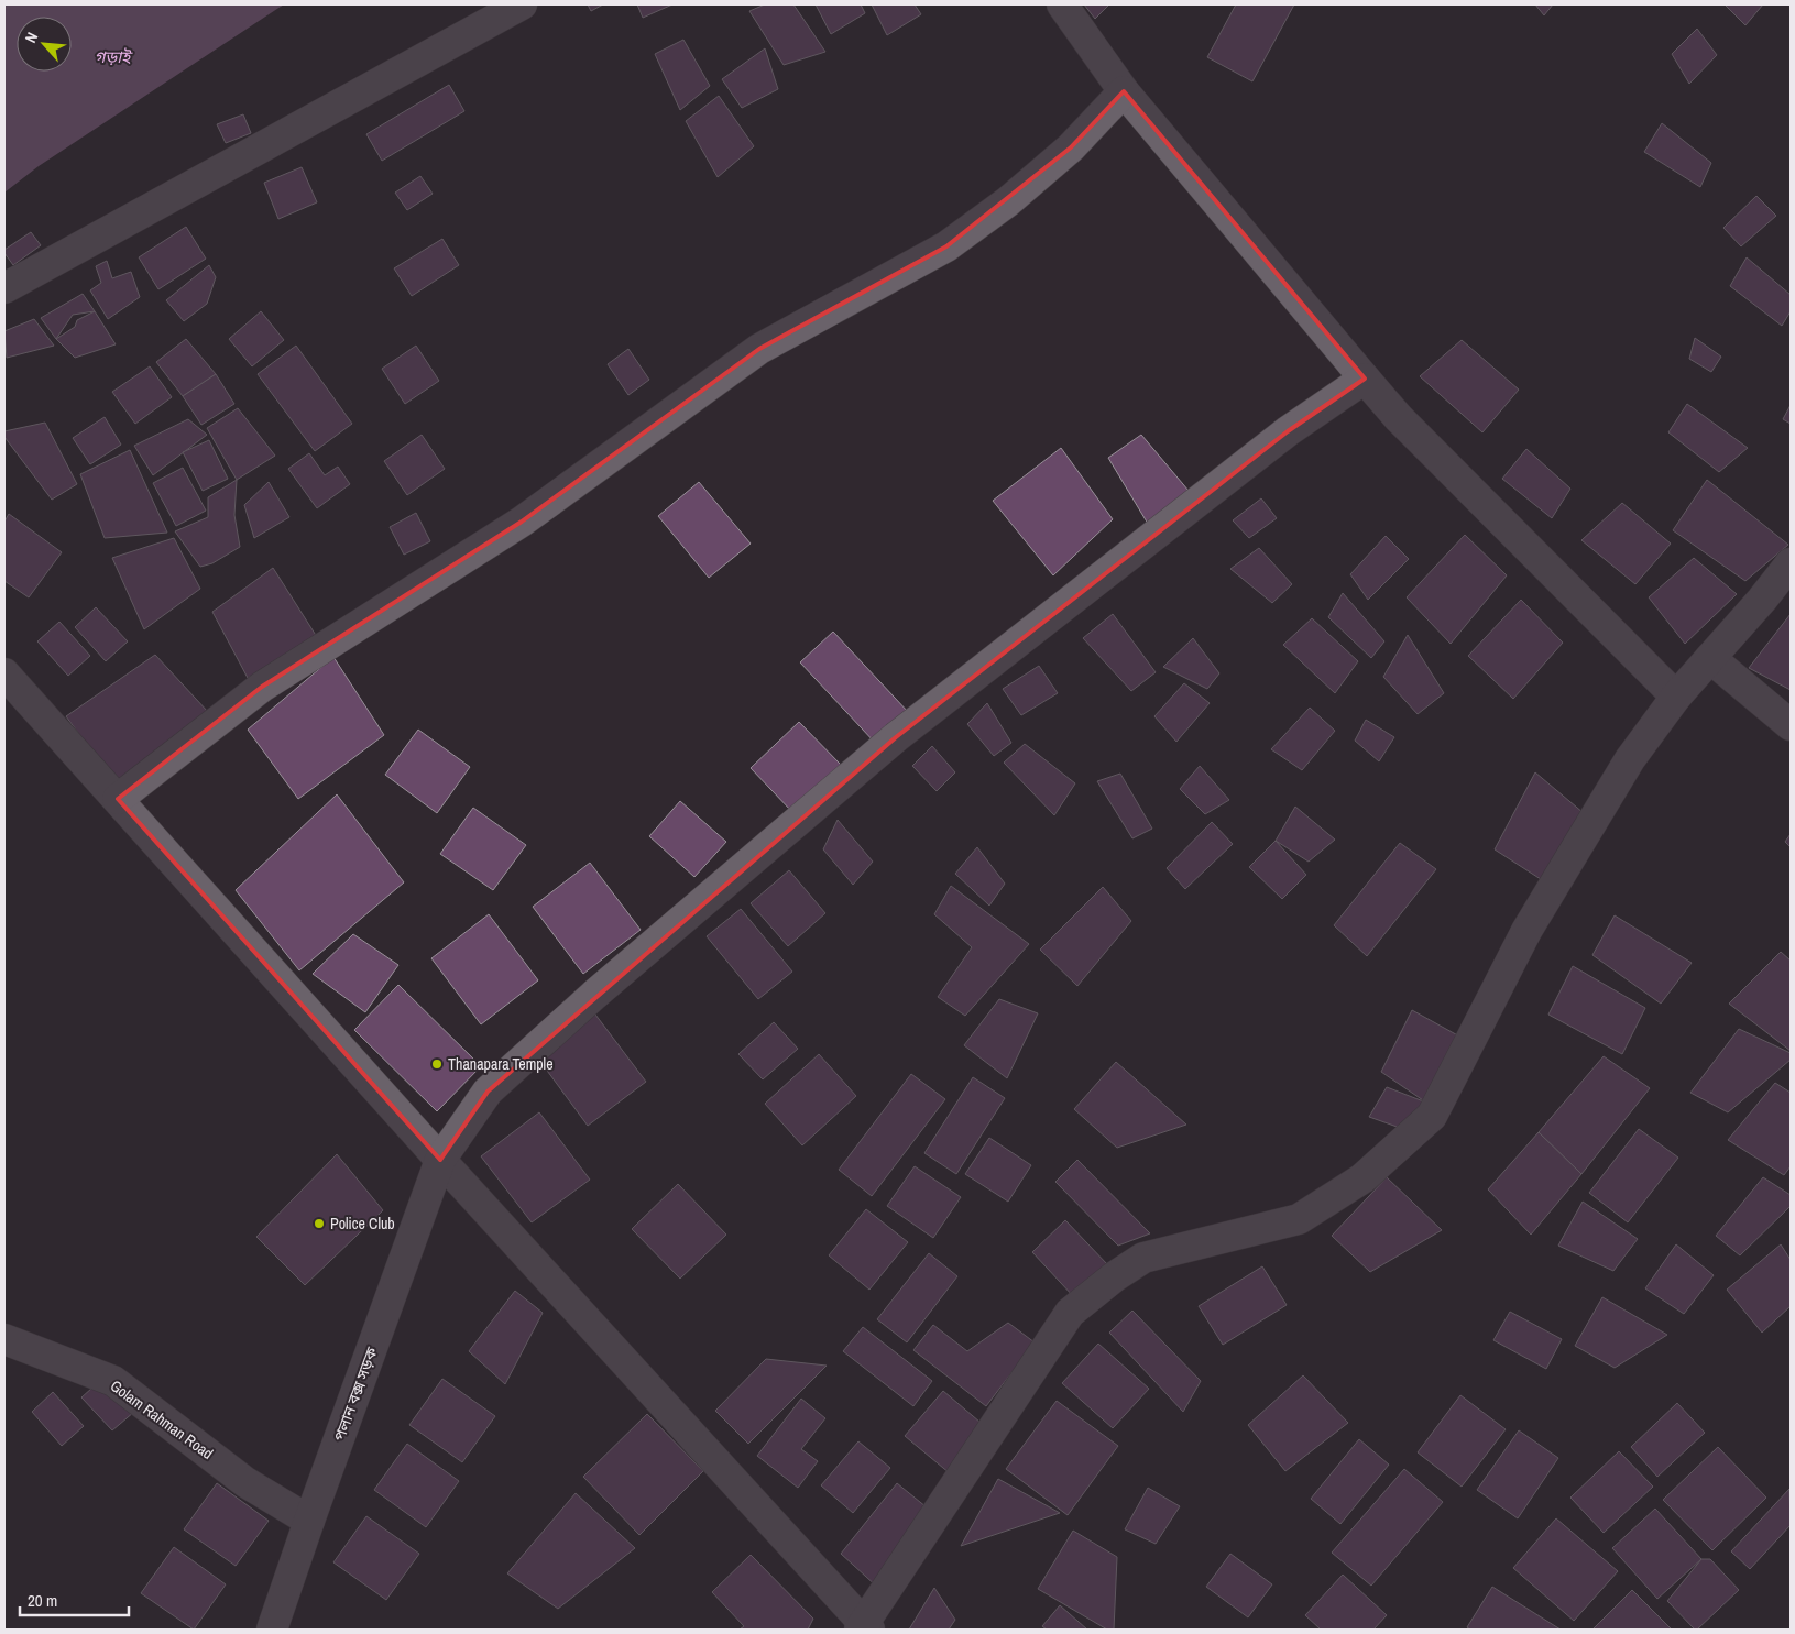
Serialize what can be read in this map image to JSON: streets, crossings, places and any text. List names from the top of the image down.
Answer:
{
  "streets": {
    "street": ["পলান বক্স সড়ক", "Golam Rahman Road"]
  },
  "crossings": [
    ["পলান বক্স সড়ক", "Golam Rahman Road"]
  ],
  "water": ["গড়াই"],
  "places": ["Thanapara Temple", "Police Club"],
  "scale_bar": "20 m",
  "north": "top left"
}
